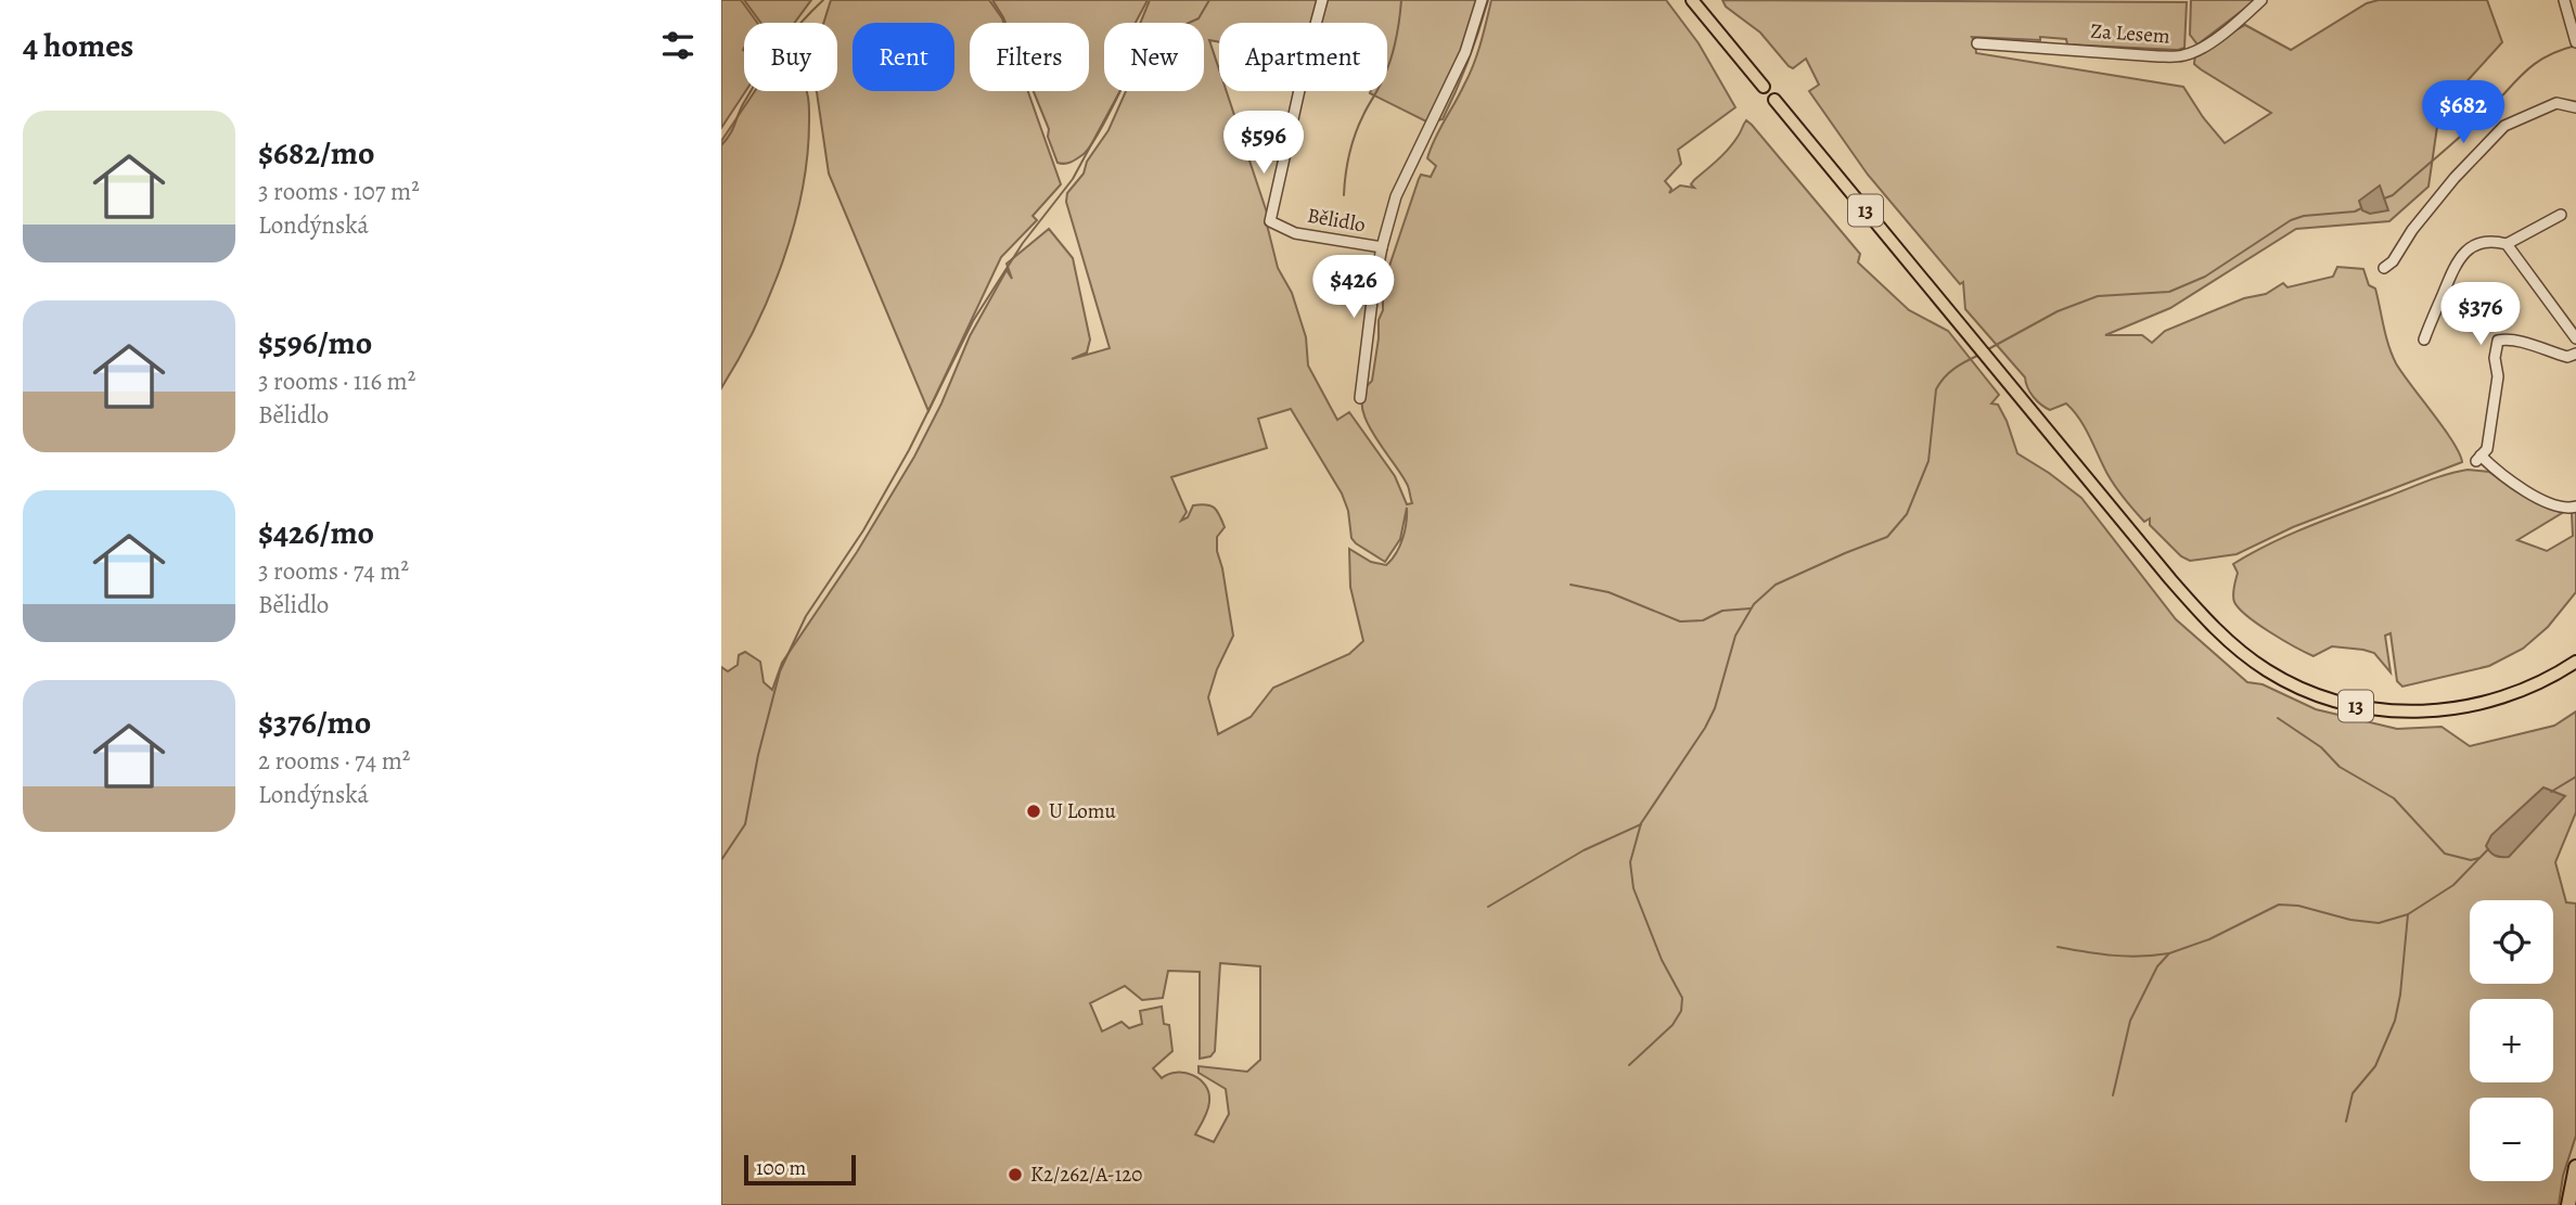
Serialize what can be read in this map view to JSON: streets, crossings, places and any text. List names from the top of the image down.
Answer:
{
  "streets": {
    "main road": ["13"],
    "street": ["Za Lesem", "Bělidlo"]
  },
  "places": ["U Lomu", "K2/262/A-120"],
  "scale_bar": "100 m",
  "page": {
    "heading": "4 homes",
    "chip": [
      "Buy",
      "Rent",
      "Filters",
      "New",
      "Apartment"
    ],
    "price": [
      "$682",
      "$596",
      "$426",
      "$376"
    ],
    "list": [
      {
        "name": "$682/mo",
        "note": "3 rooms · 107 m² · Londýnská"
      },
      {
        "name": "$596/mo",
        "note": "3 rooms · 116 m² · Bělidlo"
      },
      {
        "name": "$426/mo",
        "note": "3 rooms · 74 m² · Bělidlo"
      },
      {
        "name": "$376/mo",
        "note": "2 rooms · 74 m² · Londýnská"
      }
    ],
    "map_buttons": ["+", "−"],
    "scale": "100 m"
  }
}
